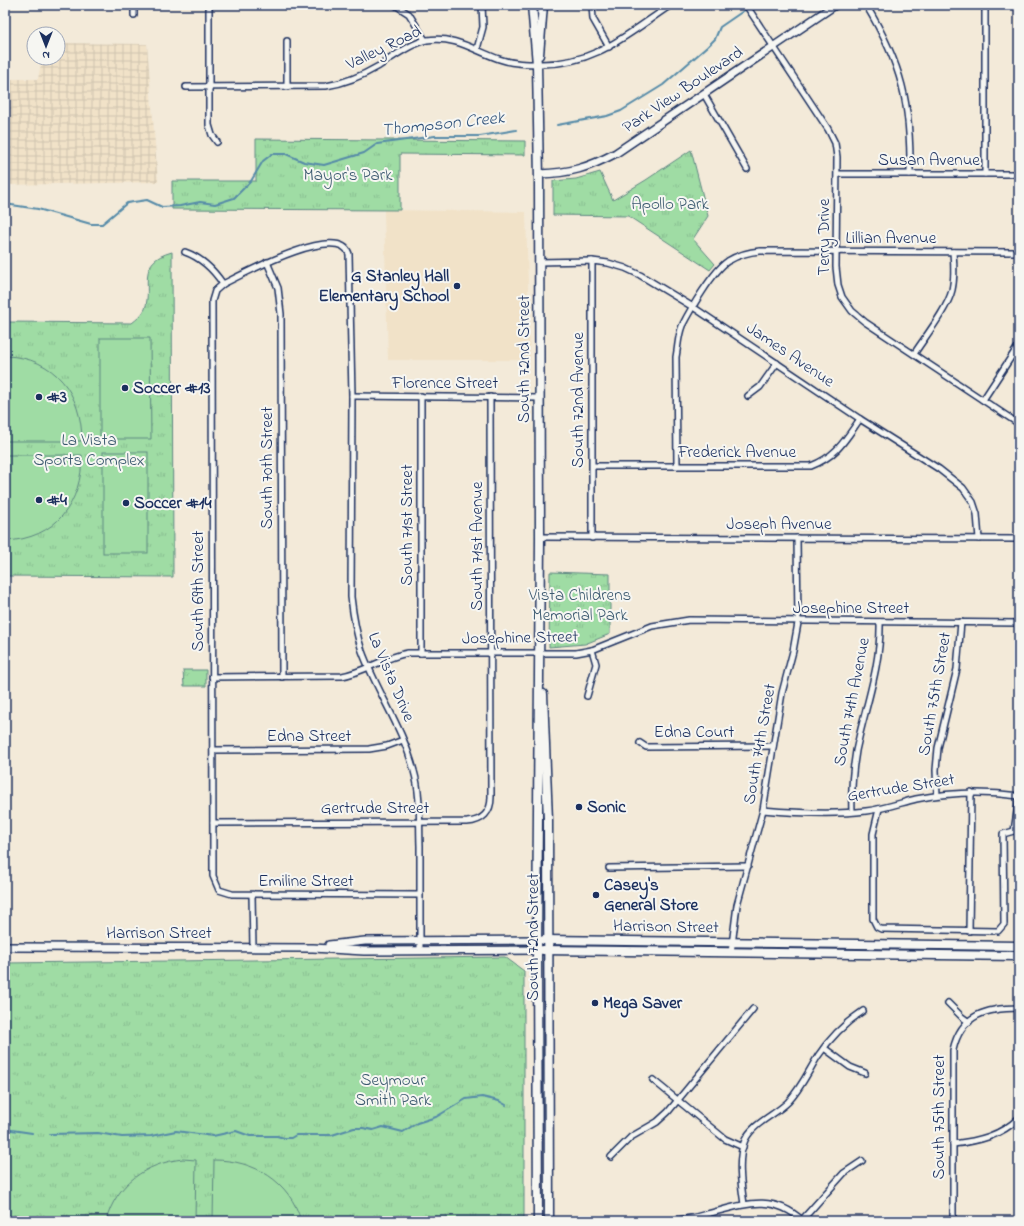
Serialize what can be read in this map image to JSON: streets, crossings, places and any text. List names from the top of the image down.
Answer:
{
  "streets": {
    "main road": ["Park View Boulevard", "South 72nd Street", "Harrison Street"],
    "street": [
      "Valley Road",
      "Susan Avenue",
      "Terry Drive",
      "Lillian Avenue",
      "James Avenue",
      "Florence Street",
      "South 72nd Avenue",
      "Frederick Avenue",
      "South 70th Street",
      "Joseph Avenue",
      "South 71st Street",
      "South 71st Avenue",
      "South 69th Street",
      "Josephine Street",
      "La Vista Drive",
      "South 75th Street",
      "South 74th Avenue",
      "Edna Court",
      "Edna Street",
      "South 74th Street",
      "Gertrude Street",
      "Emiline Street"
    ]
  },
  "crossings": [
    ["Valley Road", "South 72nd Street"],
    ["Park View Boulevard", "Terry Drive"],
    ["Park View Boulevard", "South 72nd Street"],
    ["Susan Avenue", "Terry Drive"],
    ["Terry Drive", "Lillian Avenue"],
    ["Lillian Avenue", "James Avenue"],
    ["Lillian Avenue", "Frederick Avenue"],
    ["James Avenue", "South 72nd Street"],
    ["James Avenue", "South 72nd Avenue"],
    ["James Avenue", "Frederick Avenue"],
    ["James Avenue", "Joseph Avenue"],
    ["South 72nd Street", "Florence Street"],
    ["South 72nd Street", "Joseph Avenue"],
    ["South 72nd Street", "Josephine Street"],
    ["South 72nd Street", "Harrison Street"],
    ["Florence Street", "South 71st Street"],
    ["Florence Street", "South 71st Avenue"],
    ["Florence Street", "La Vista Drive"],
    ["South 72nd Avenue", "Frederick Avenue"],
    ["South 72nd Avenue", "Joseph Avenue"],
    ["South 70th Street", "Josephine Street"],
    ["South 70th Street", "La Vista Drive"],
    ["Joseph Avenue", "South 74th Street"],
    ["South 71st Street", "Josephine Street"],
    ["South 71st Avenue", "Josephine Street"],
    ["South 71st Avenue", "Gertrude Street"],
    ["South 69th Street", "Josephine Street"],
    ["South 69th Street", "Edna Street"],
    ["South 69th Street", "Gertrude Street"],
    ["South 69th Street", "Emiline Street"],
    ["Josephine Street", "La Vista Drive"],
    ["Josephine Street", "South 75th Street"],
    ["Josephine Street", "South 74th Avenue"],
    ["Josephine Street", "South 74th Street"],
    ["La Vista Drive", "Edna Street"],
    ["La Vista Drive", "Gertrude Street"],
    ["La Vista Drive", "Emiline Street"],
    ["La Vista Drive", "Harrison Street"],
    ["South 75th Street", "Gertrude Street"],
    ["South 74th Avenue", "Gertrude Street"],
    ["Edna Court", "South 74th Street"],
    ["South 74th Street", "Gertrude Street"],
    ["South 74th Street", "Harrison Street"]
  ],
  "water": ["Thompson Creek"],
  "parks": [
    "Mayor's Park",
    "Apollo Park",
    "La Vista Sports Complex",
    "Vista Childrens Memorial Park",
    "Seymour Smith Park"
  ],
  "places": [
    "G Stanley Hall Elementary School",
    "Soccer #13",
    "#3",
    "#4",
    "Soccer #14",
    "Sonic",
    "Casey's General Store",
    "Mega Saver"
  ],
  "north": "bottom"
}
